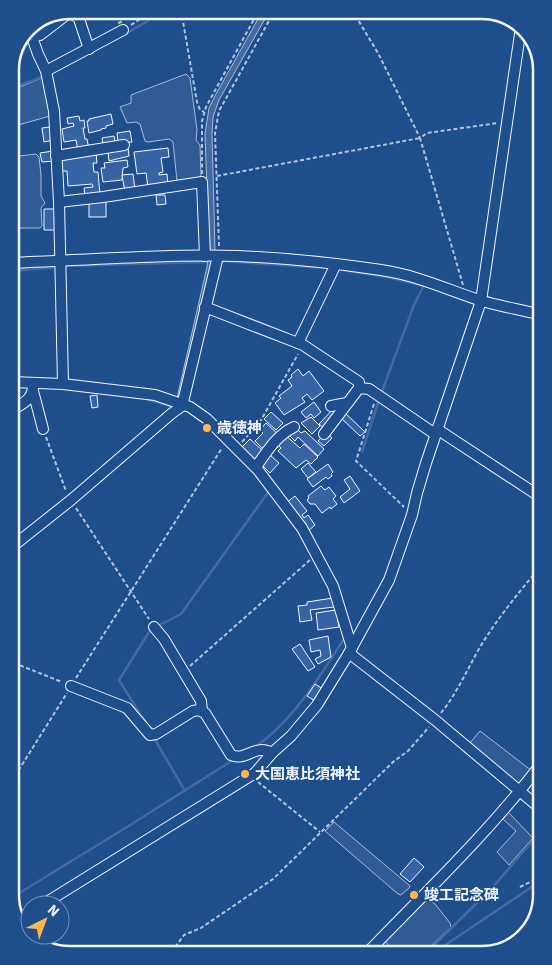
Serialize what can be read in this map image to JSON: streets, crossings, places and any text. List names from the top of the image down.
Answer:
{
  "places": ["歳徳神", "大国恵比須神社", "竣工記念碑"],
  "north": "top right"
}
